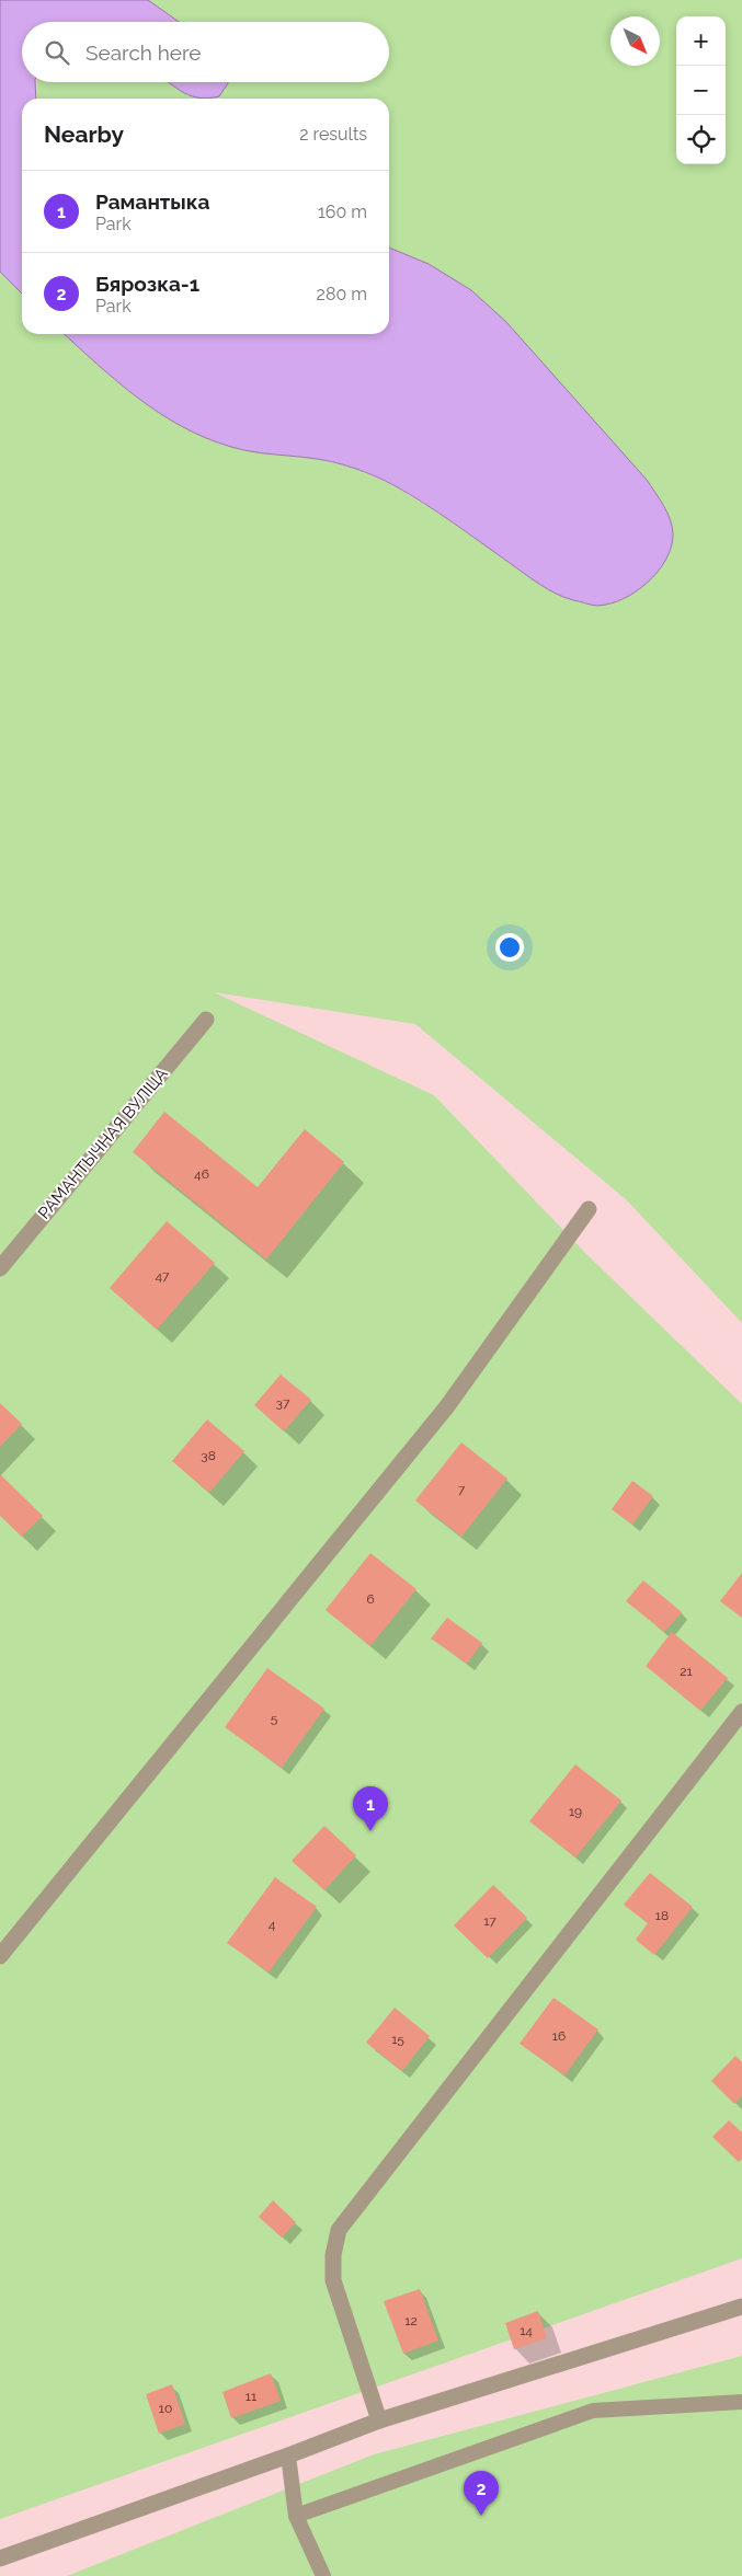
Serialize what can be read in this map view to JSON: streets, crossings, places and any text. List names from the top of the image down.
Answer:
{
  "streets": {
    "street": ["РАМАНТЫЧНАЯ ВУЛІЦА"]
  },
  "house_numbers": [
    "46",
    "47",
    "37",
    "38",
    "7",
    "6",
    "21",
    "5",
    "19",
    "18",
    "17",
    "4",
    "16",
    "15",
    "12",
    "14",
    "11",
    "10"
  ],
  "north": "bottom right",
  "page": {
    "map_buttons": ["+", "−"],
    "search": "Search here",
    "heading": ["Nearby", "2 results"],
    "list": [
      {
        "mark": "1",
        "name": "Рамантыка",
        "note": "Park",
        "value": "160 m"
      },
      {
        "mark": "2",
        "name": "Бярозка-1",
        "note": "Park",
        "value": "280 m"
      }
    ],
    "pins": ["1", "2"]
  }
}
